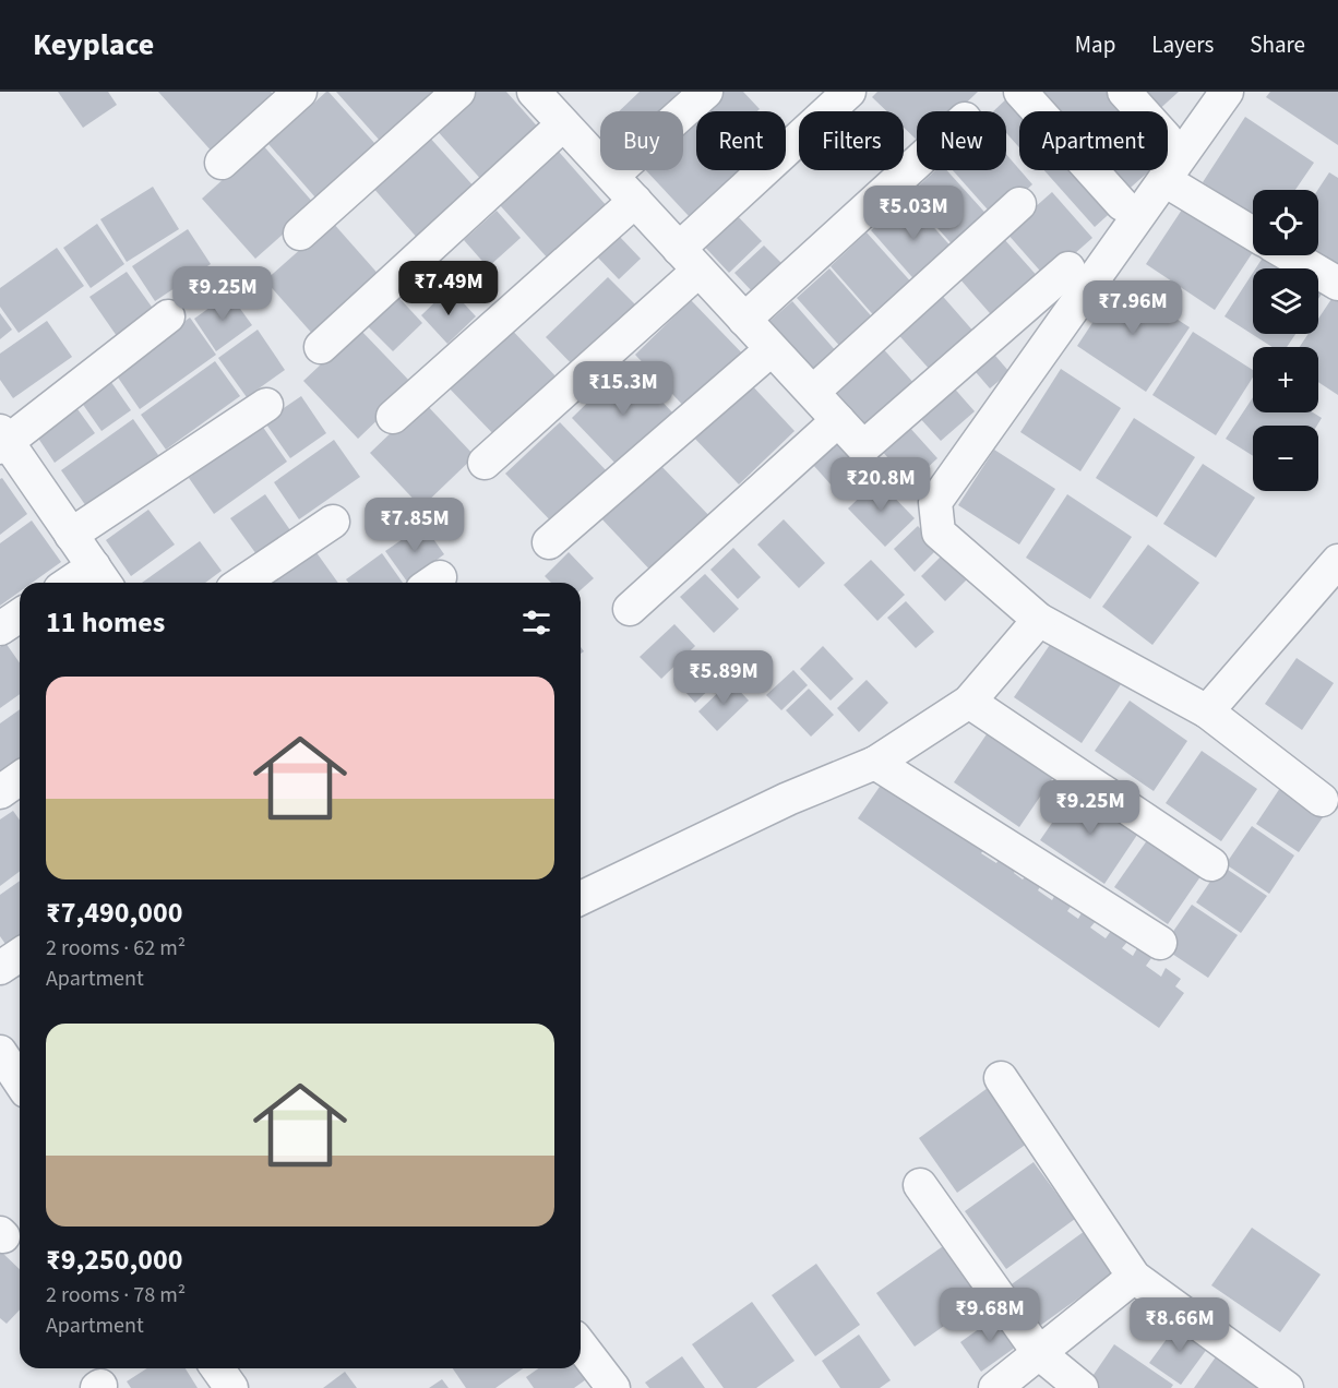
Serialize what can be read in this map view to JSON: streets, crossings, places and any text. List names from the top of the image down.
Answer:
{
  "page": {
    "header": "Keyplace",
    "nav": ["Map", "Layers", "Share"],
    "chip": [
      "Buy",
      "Rent",
      "Filters",
      "New",
      "Apartment"
    ],
    "price": [
      "₹5.03M",
      "₹7.49M",
      "₹9.25M",
      "₹7.96M",
      "₹15.3M",
      "₹20.8M",
      "₹7.85M",
      "₹5.89M",
      "₹9.25M",
      "₹9.68M",
      "₹8.66M"
    ],
    "map_buttons": ["+", "−"],
    "heading": "11 homes",
    "list": [
      {
        "name": "₹7,490,000",
        "note": "2 rooms · 62 m² · Apartment"
      },
      {
        "name": "₹9,250,000",
        "note": "2 rooms · 78 m² · Apartment"
      }
    ]
  }
}
